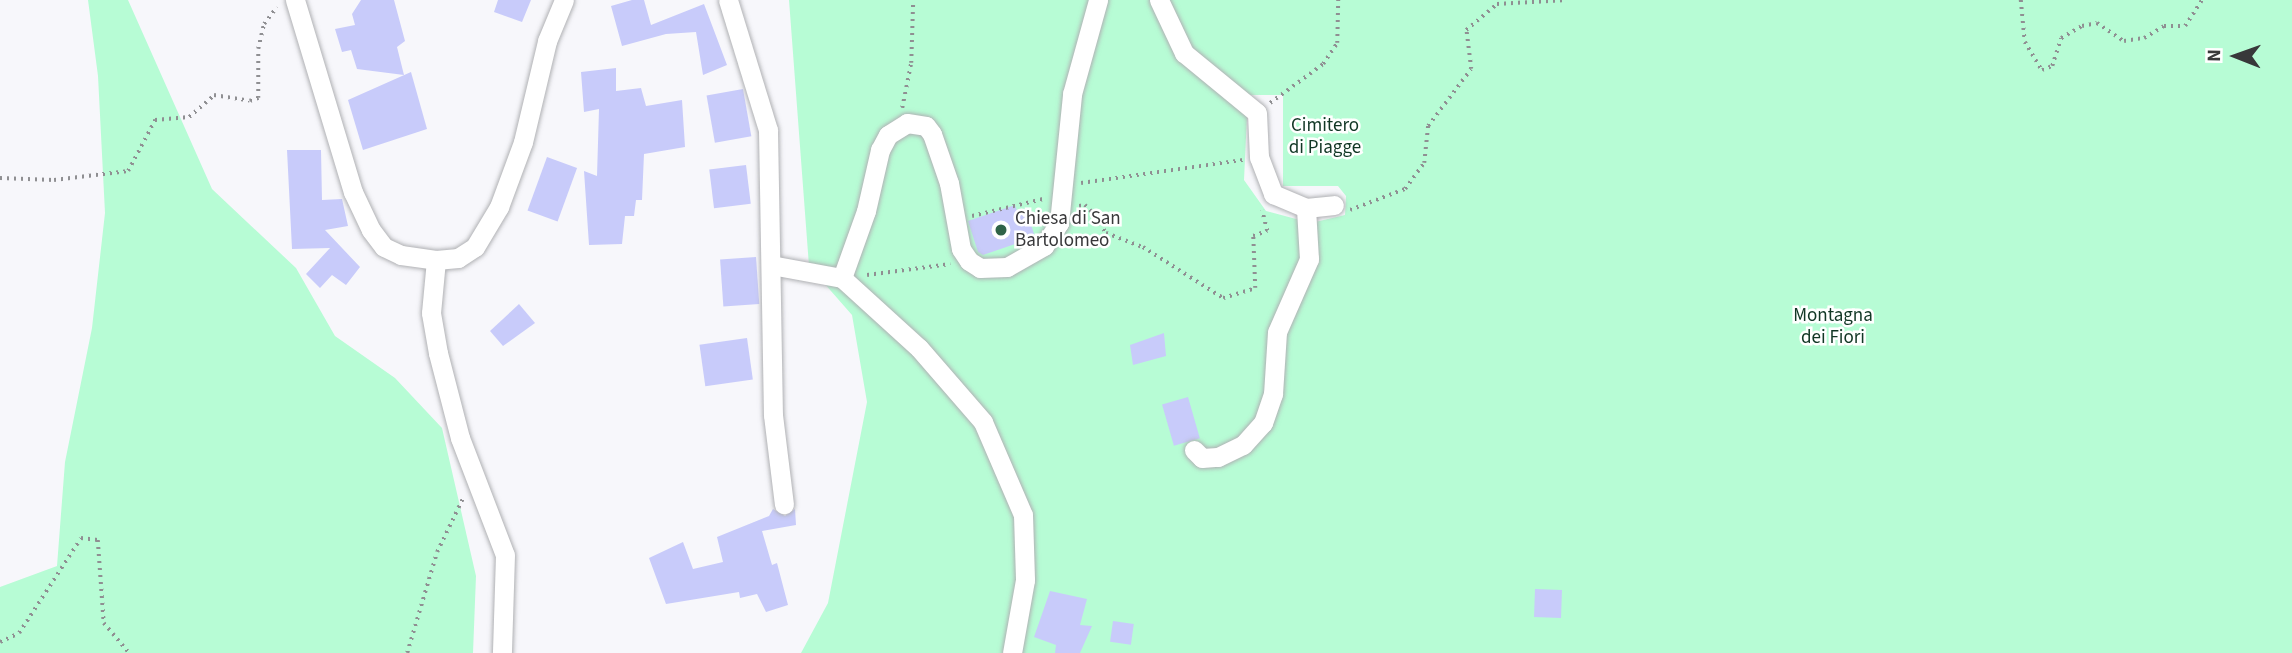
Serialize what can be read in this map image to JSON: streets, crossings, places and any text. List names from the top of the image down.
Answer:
{
  "parks": ["Cimitero di Piagge", "Montagna dei Fiori"],
  "places": ["Chiesa di San Bartolomeo"],
  "north": "left"
}
